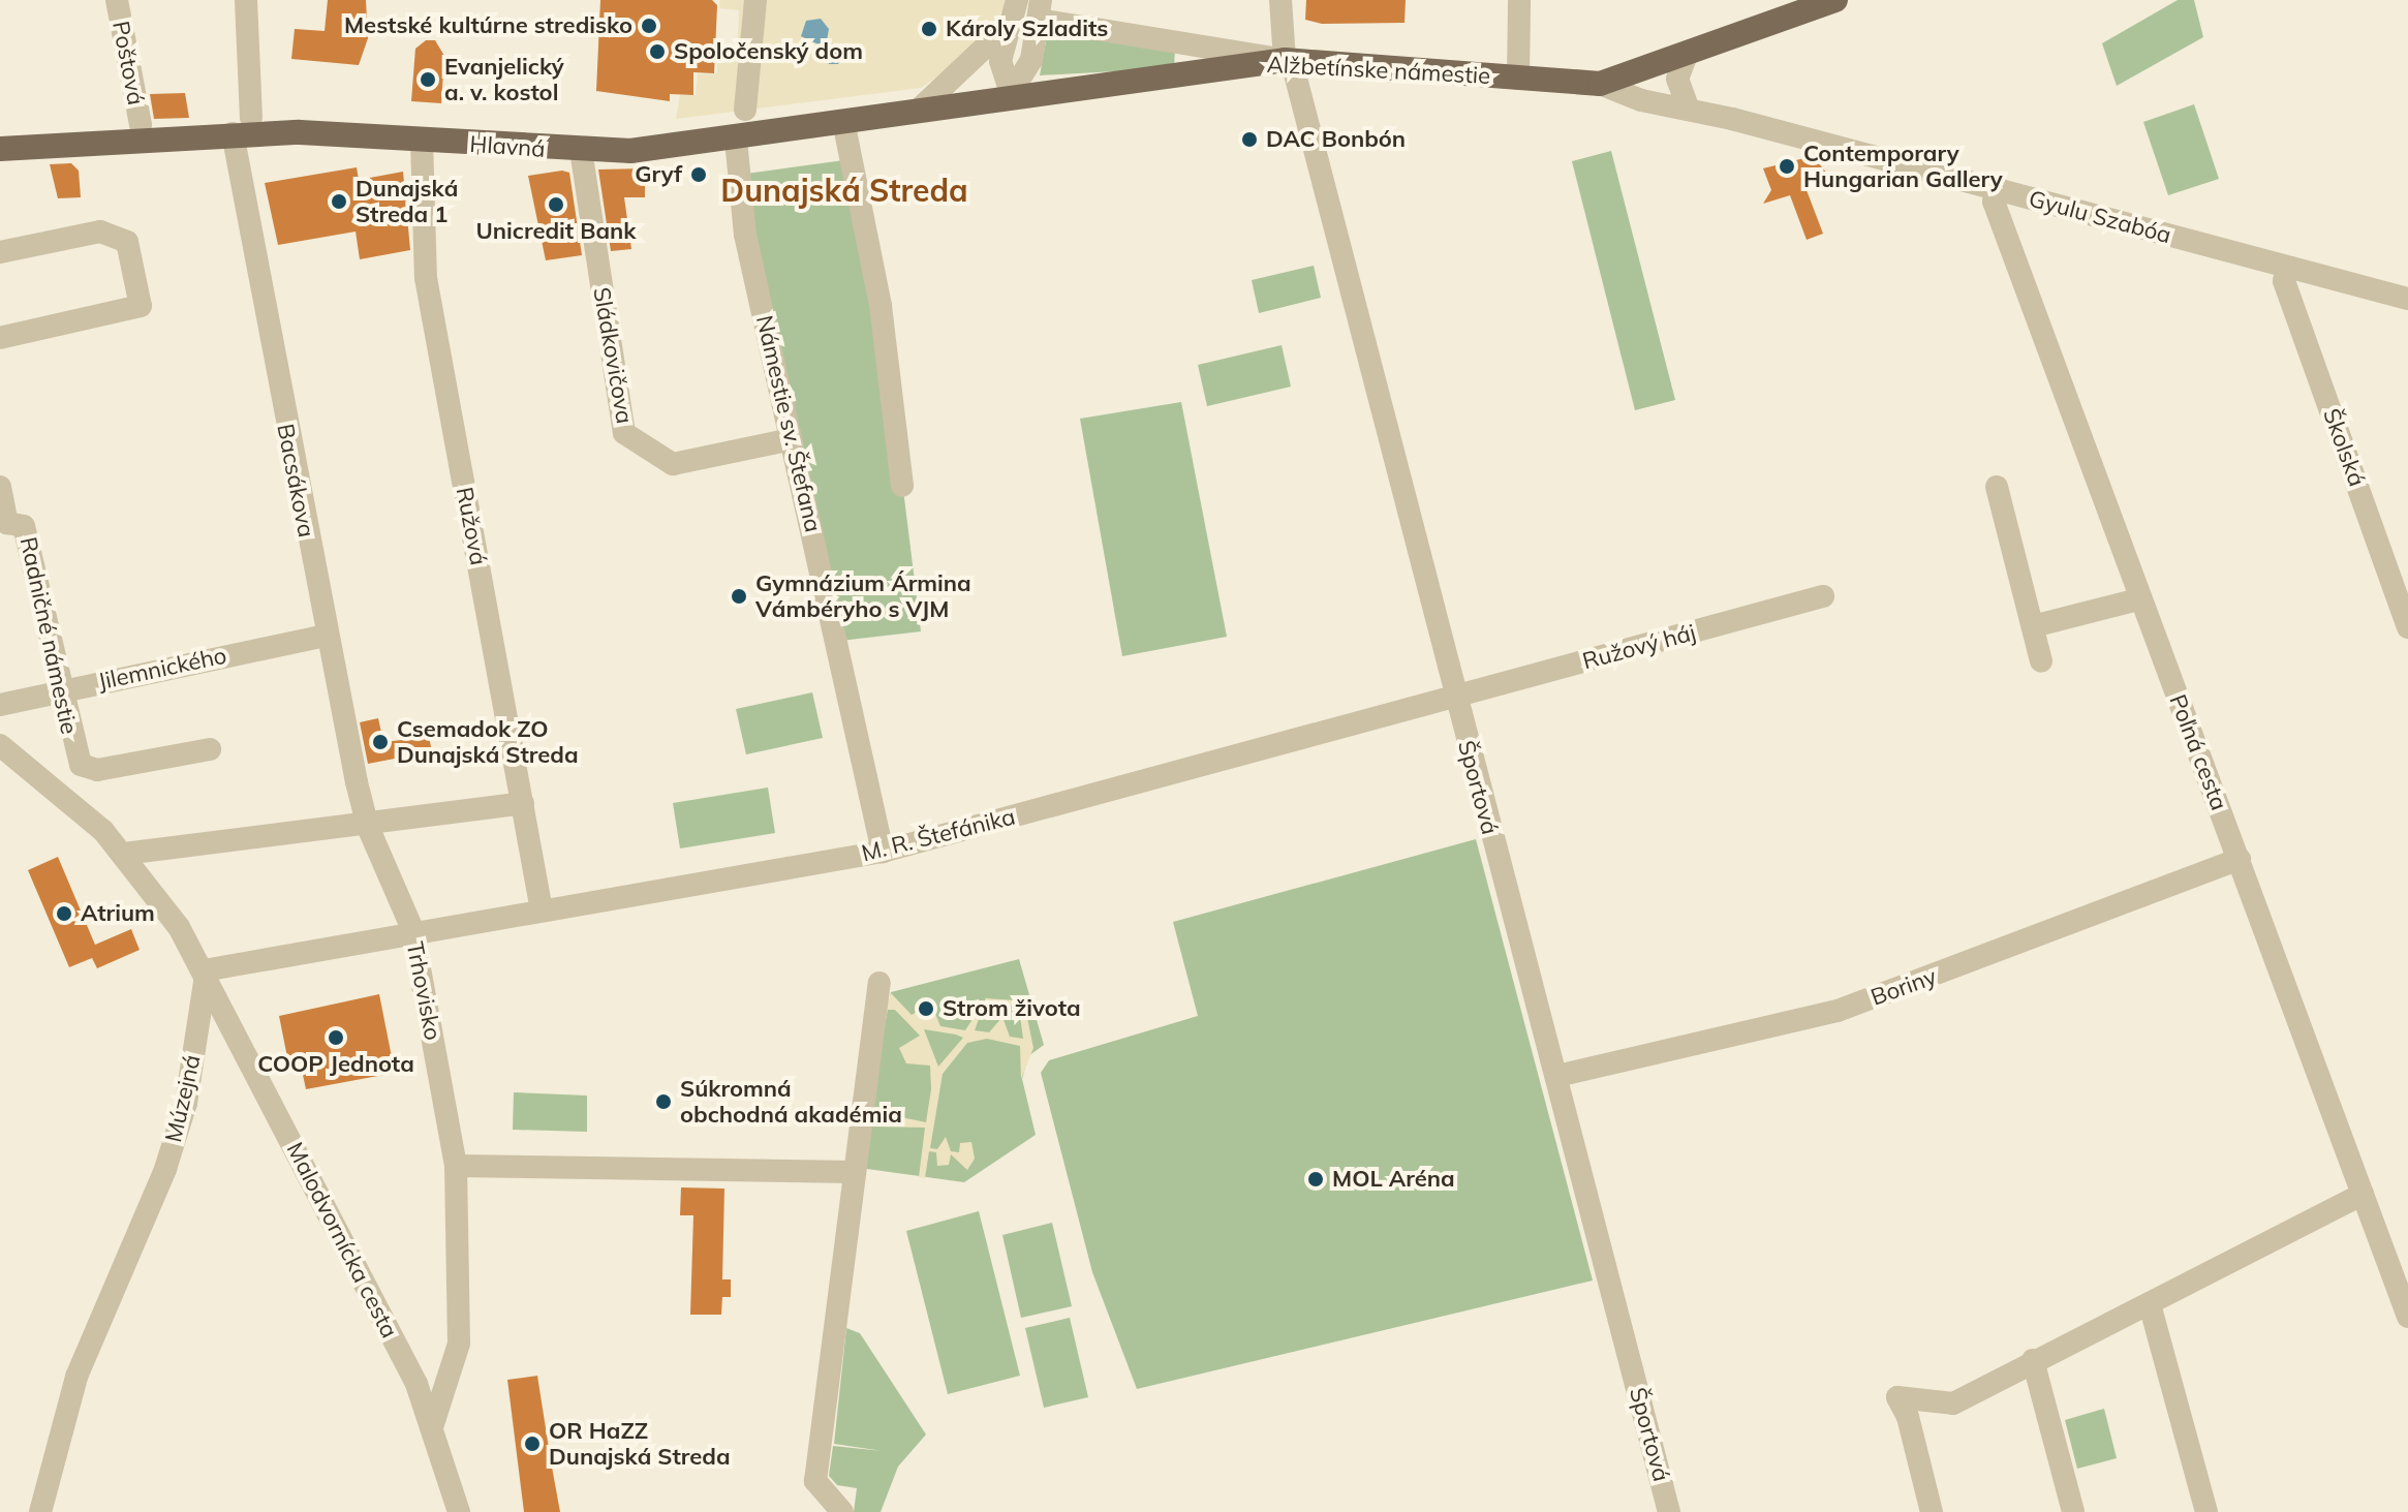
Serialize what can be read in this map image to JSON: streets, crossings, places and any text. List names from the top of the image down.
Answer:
{
  "streets": {
    "main road": ["Alžbetínske námestie", "Hlavná"],
    "street": [
      "Poštová",
      "Gyulu Szabóa",
      "Sládkovičova",
      "Námestie sv. Štefana",
      "Školská",
      "Bacsákova",
      "Ružová",
      "Radničné námestie",
      "Ružový háj",
      "Jilemnického",
      "Poľná cesta",
      "Športová",
      "M. R. Štefánika",
      "Boriny",
      "Trhovisko",
      "Múzejná",
      "Malodvornícka cesta"
    ]
  },
  "crossings": [
    ["Alžbetínske námestie", "Hlavná"],
    ["Alžbetínske námestie", "Gyulu Szabóa"],
    ["Alžbetínske námestie", "Športová"],
    ["Hlavná", "Sládkovičova"],
    ["Hlavná", "Námestie sv. Štefana"],
    ["Hlavná", "Bacsákova"],
    ["Hlavná", "Ružová"],
    ["Gyulu Szabóa", "Školská"],
    ["Gyulu Szabóa", "Poľná cesta"],
    ["Sládkovičova", "Námestie sv. Štefana"],
    ["Námestie sv. Štefana", "M. R. Štefánika"],
    ["Bacsákova", "Jilemnického"],
    ["Bacsákova", "M. R. Štefánika"],
    ["Bacsákova", "Trhovisko"],
    ["Ružová", "M. R. Štefánika"],
    ["Radničné námestie", "Jilemnického"],
    ["Ružový háj", "Športová"],
    ["Ružový háj", "M. R. Štefánika"],
    ["Poľná cesta", "Boriny"],
    ["Športová", "M. R. Štefánika"],
    ["Športová", "Boriny"],
    ["M. R. Štefánika", "Trhovisko"],
    ["Trhovisko", "Múzejná"],
    ["Trhovisko", "Malodvornícka cesta"],
    ["Múzejná", "Malodvornícka cesta"]
  ],
  "districts": ["Dunajská Streda"],
  "places": [
    "Mestské kultúrne stredisko",
    "Károly Szladits",
    "Spoločenský dom",
    "Evanjelický a. v. kostol",
    "DAC Bonbón",
    "Contemporary Hungarian Gallery",
    "Gryf",
    "Dunajská Streda 1",
    "Unicredit Bank",
    "Gymnázium Ármina Vámbéryho s VJM",
    "Csemadok ZO Dunajská Streda",
    "Atrium",
    "Strom života",
    "COOP Jednota",
    "Súkromná obchodná akadémia",
    "MOL Aréna",
    "OR HaZZ Dunajská Streda"
  ]
}
